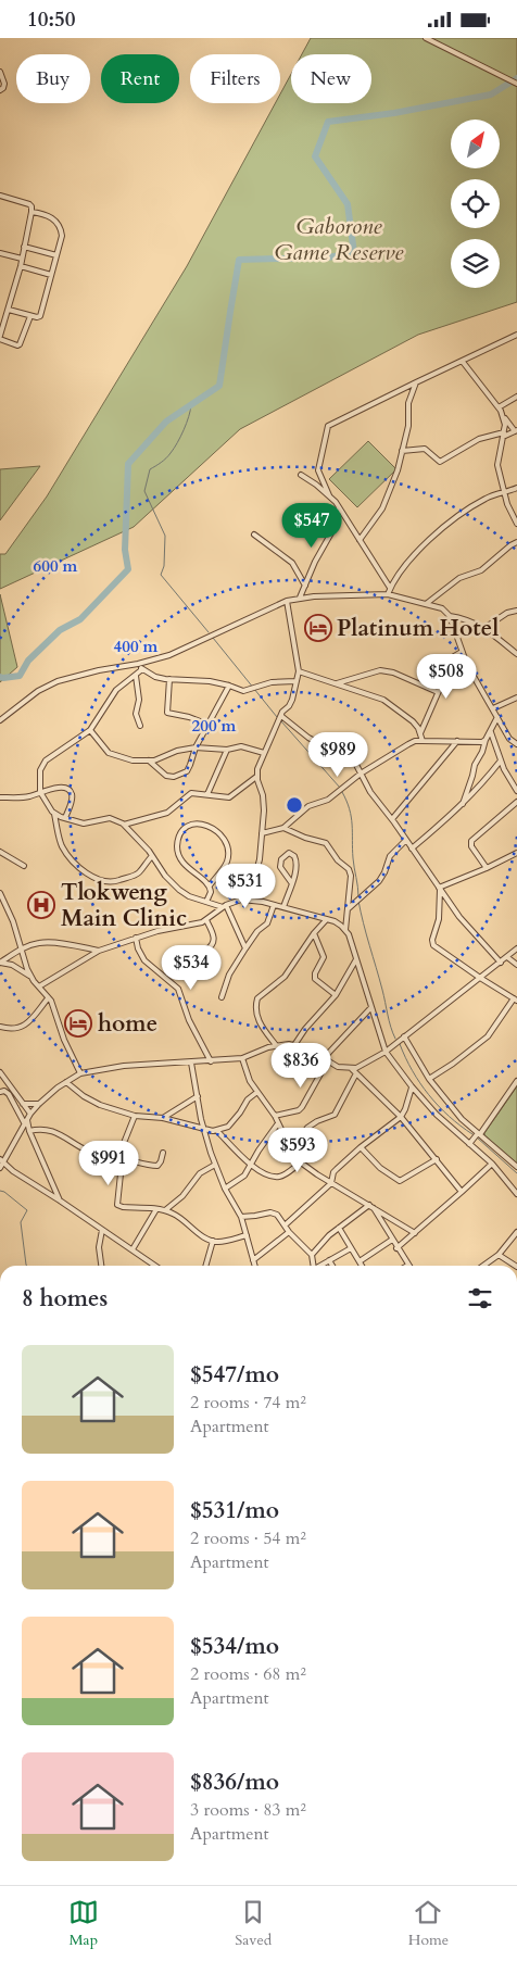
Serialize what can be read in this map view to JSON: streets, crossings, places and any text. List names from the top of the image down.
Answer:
{
  "parks": ["Gaborone Game Reserve"],
  "places": {
    "hotel": ["Platinum Hotel", "home"],
    "hospital": ["Tlokweng Main Clinic"]
  },
  "north": "top right",
  "page": {
    "status": "10:50",
    "chip": [
      "Buy",
      "Rent",
      "Filters",
      "New"
    ],
    "price": [
      "$547",
      "$508",
      "$989",
      "$531",
      "$534",
      "$836",
      "$593",
      "$991"
    ],
    "heading": "8 homes",
    "list": [
      {
        "name": "$547/mo",
        "note": "2 rooms · 74 m² · Apartment"
      },
      {
        "name": "$531/mo",
        "note": "2 rooms · 54 m² · Apartment"
      },
      {
        "name": "$534/mo",
        "note": "2 rooms · 68 m² · Apartment"
      },
      {
        "name": "$836/mo",
        "note": "3 rooms · 83 m² · Apartment"
      }
    ],
    "tabs": ["Map", "Saved", "Home"]
  },
  "rings": ["600 m", "400 m", "200 m"]
}
